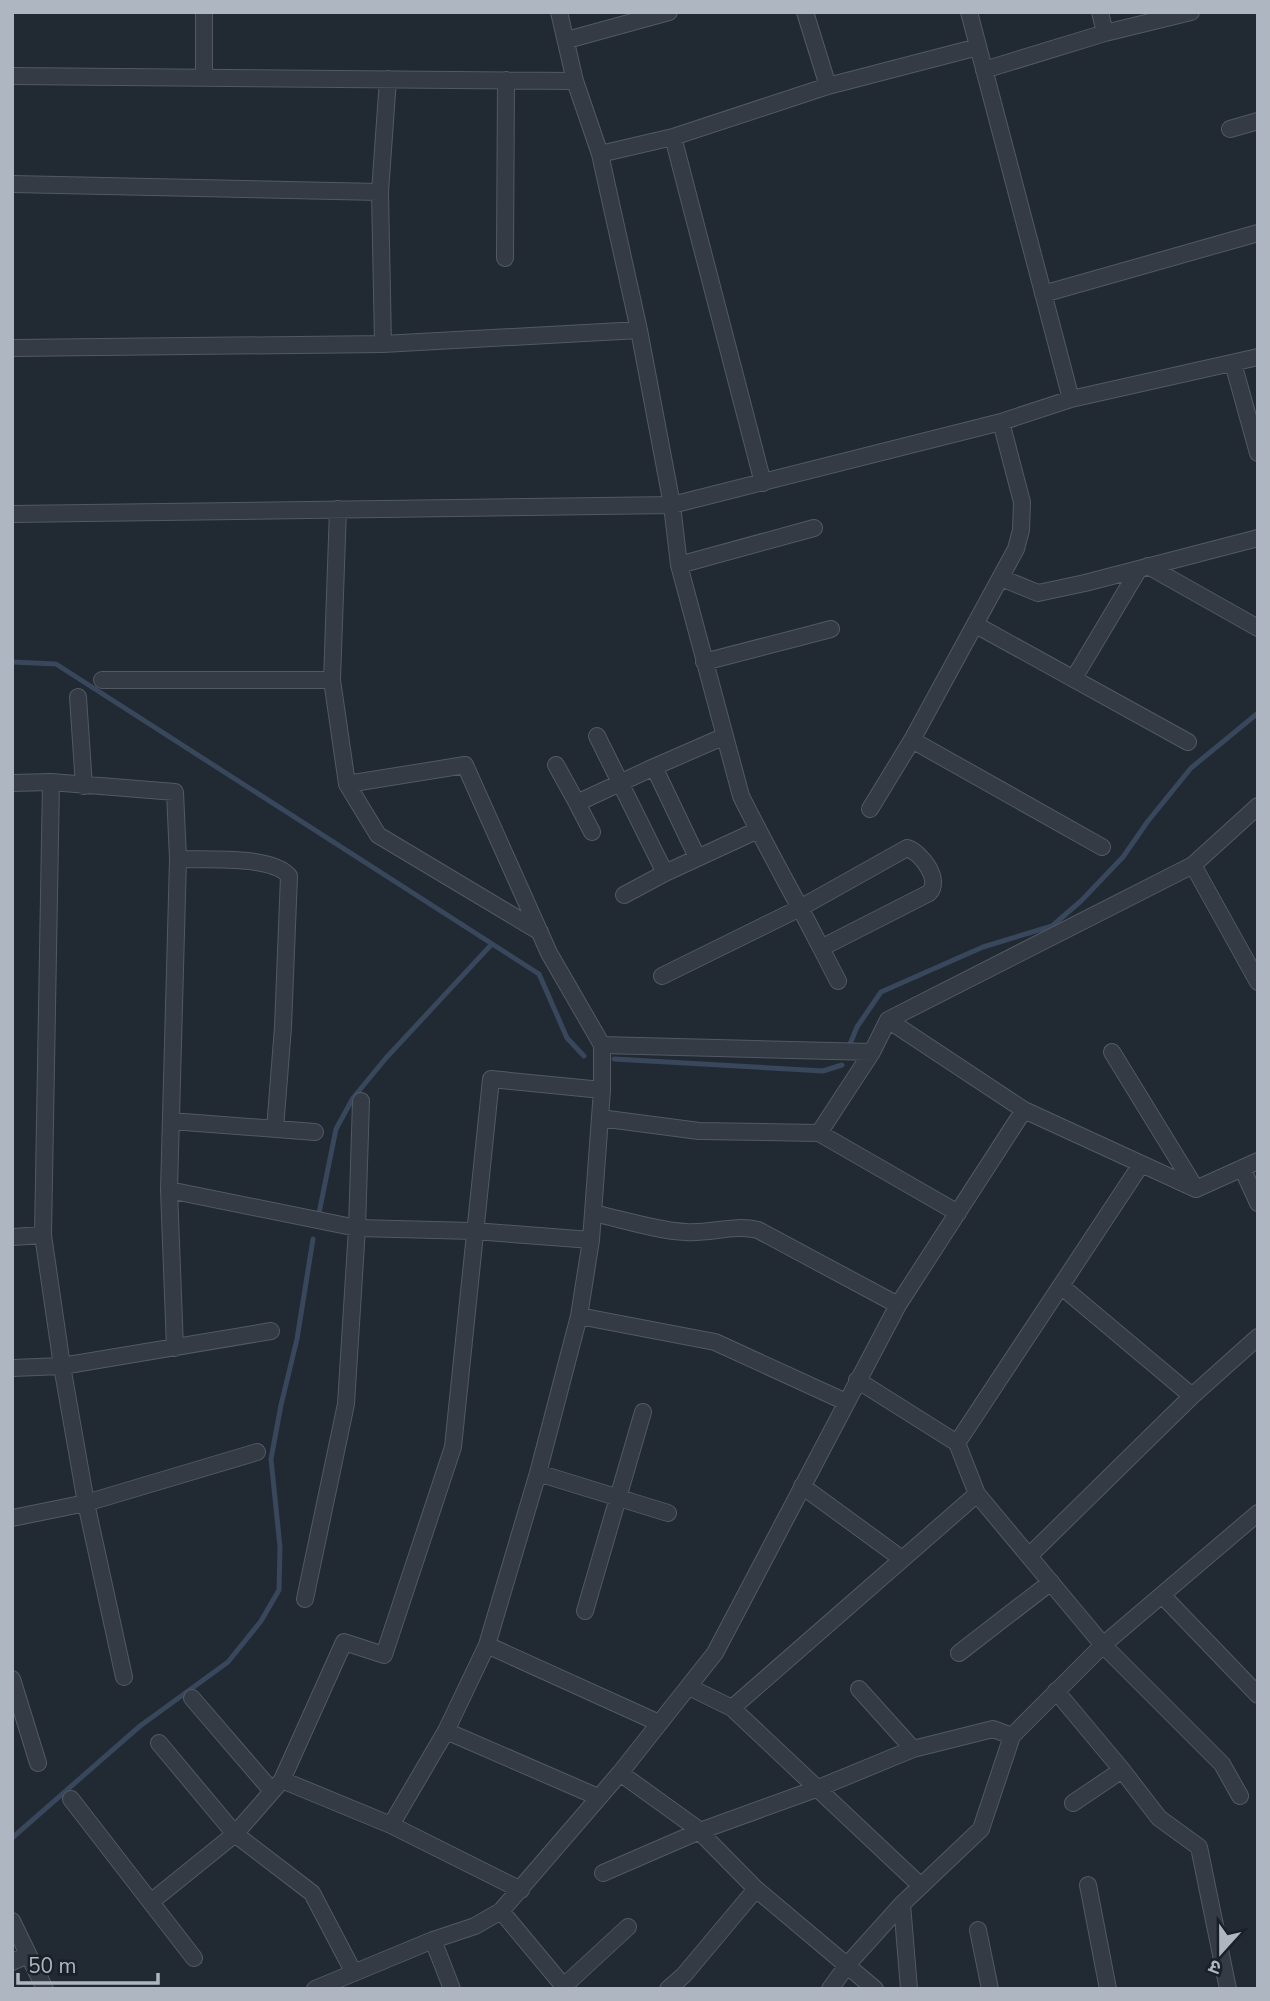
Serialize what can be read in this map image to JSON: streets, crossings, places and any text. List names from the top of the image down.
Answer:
{
  "scale_bar": "50 m",
  "north": "bottom"
}
